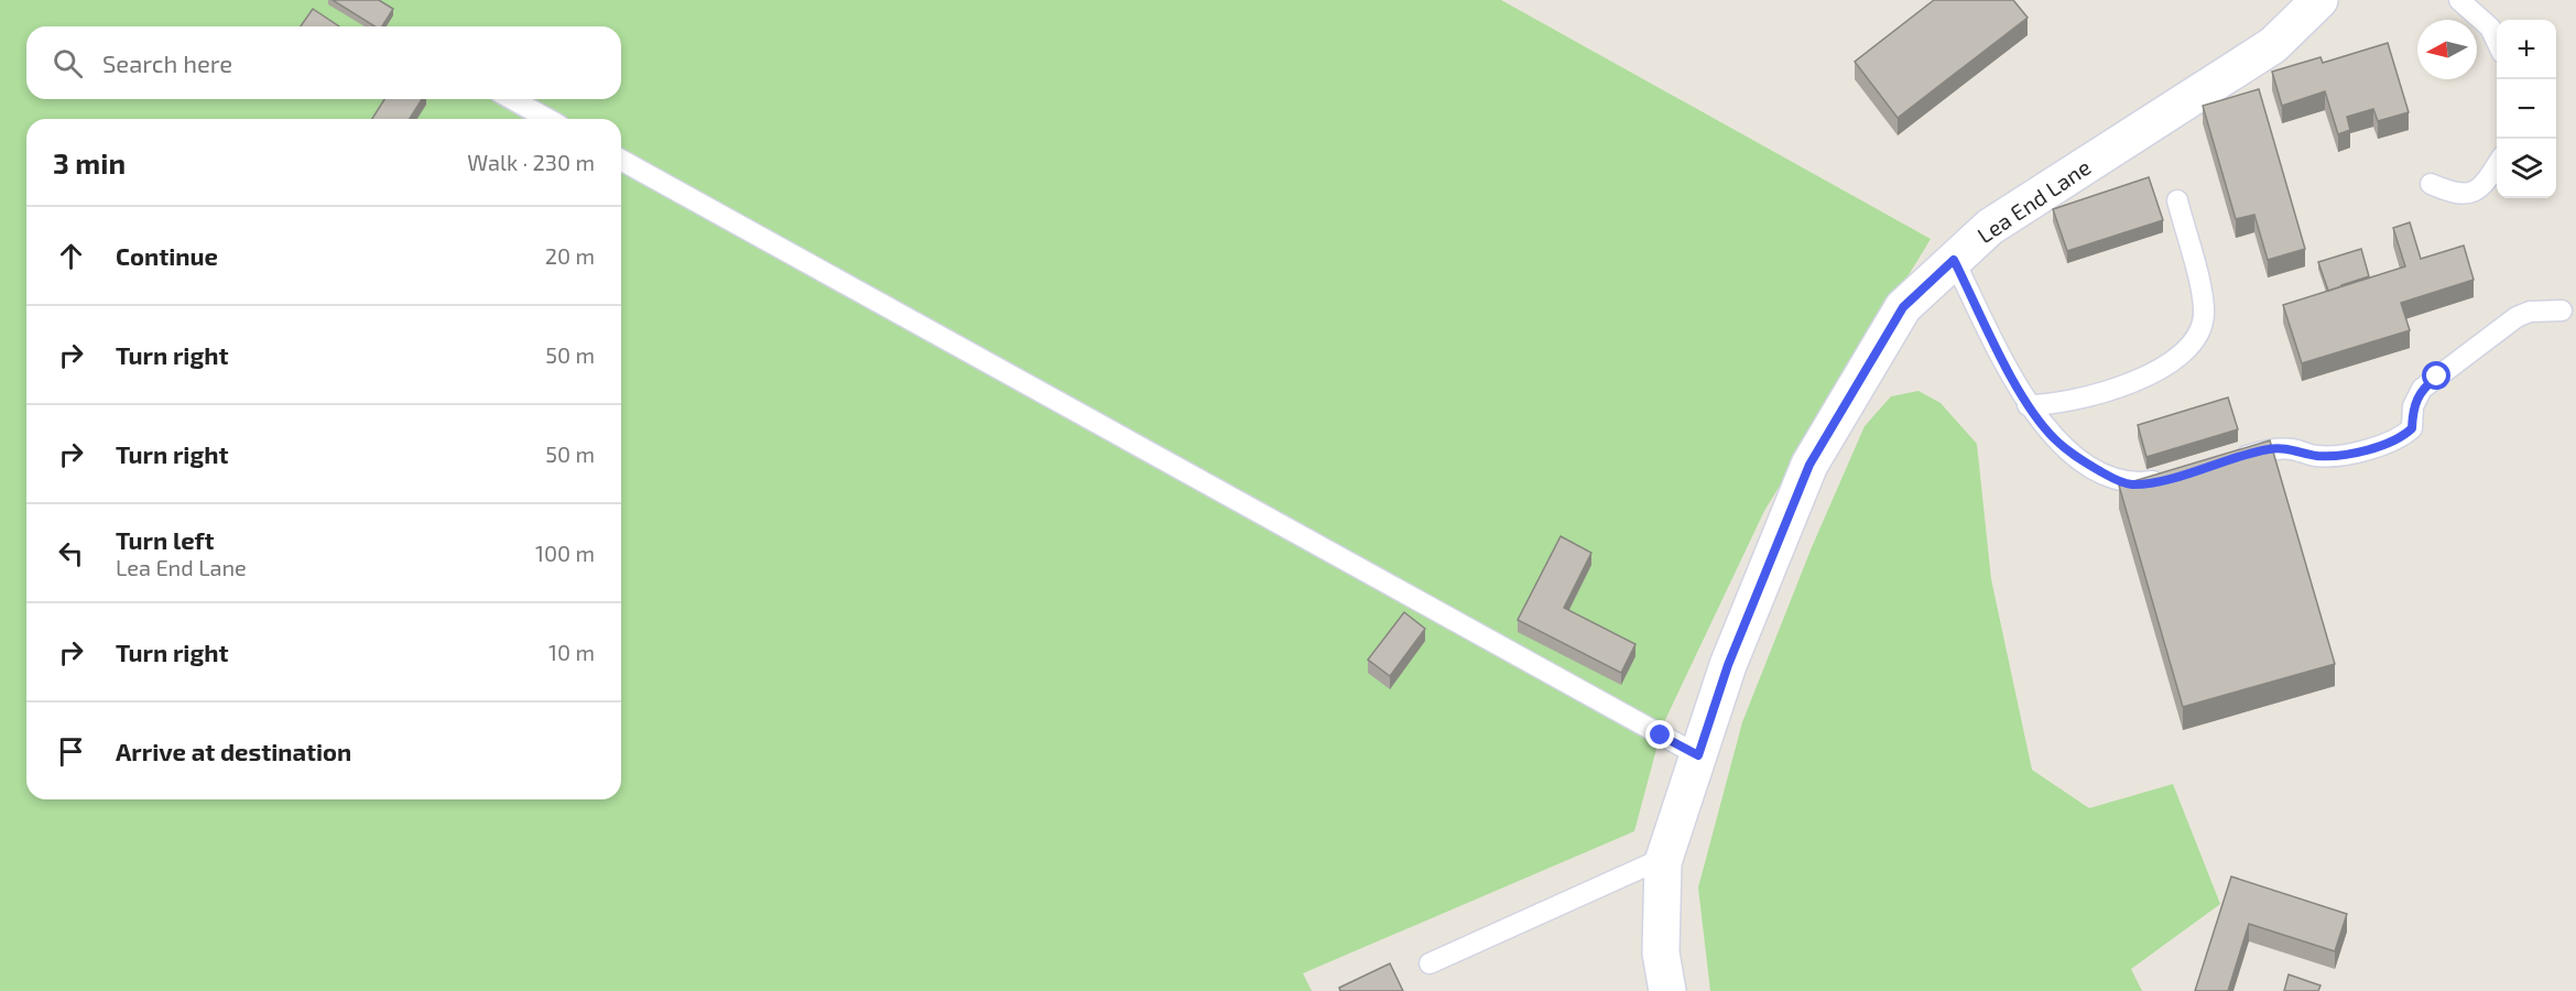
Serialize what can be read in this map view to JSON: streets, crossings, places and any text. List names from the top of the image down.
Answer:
{
  "streets": {
    "street": ["Lea End Lane"]
  },
  "north": "left",
  "page": {
    "map_buttons": ["+", "−"],
    "search": "Search here",
    "heading": ["3 min", "Walk · 230 m"],
    "list": [
      ["Continue", "20 m"],
      ["Turn right", "50 m"],
      ["Turn right", "50 m"],
      ["Turn left", "Lea End Lane", "100 m"],
      ["Turn right", "10 m"],
      "Arrive at destination"
    ]
  }
}
